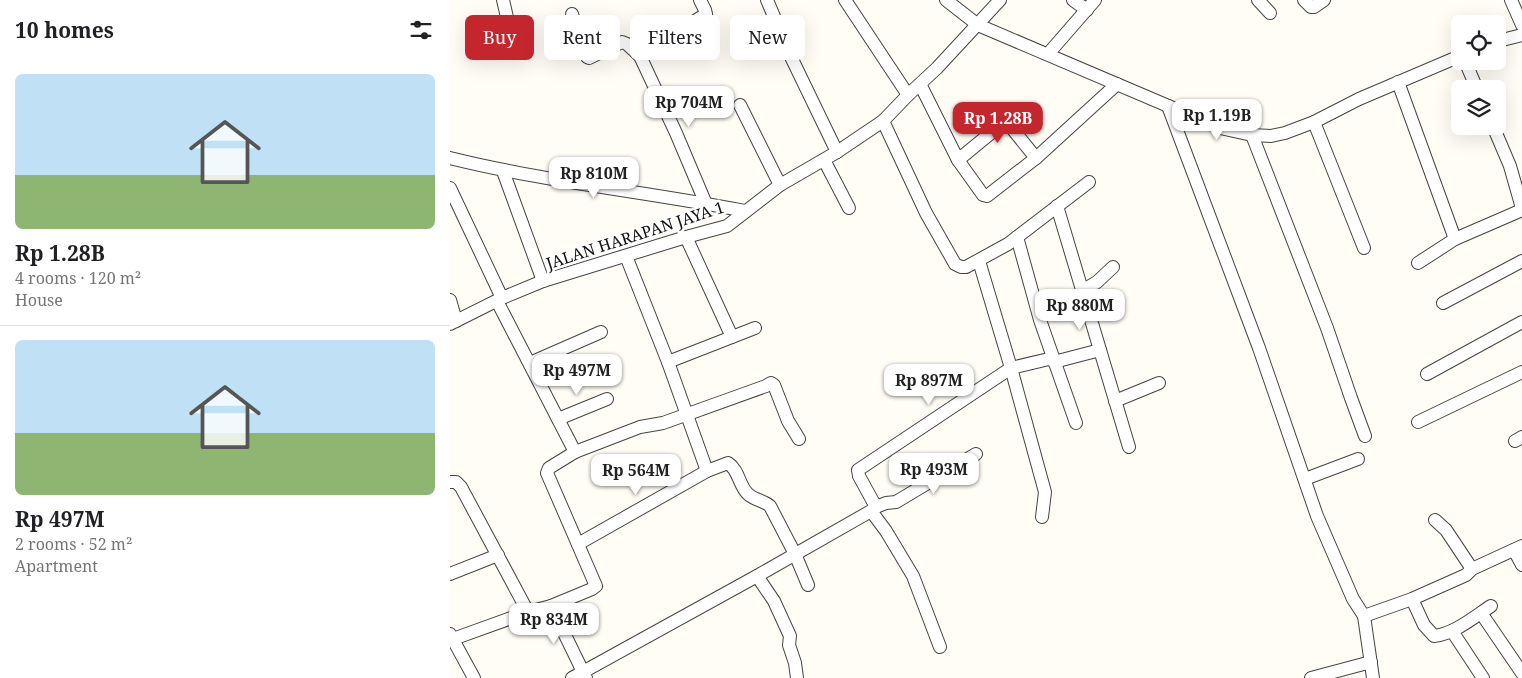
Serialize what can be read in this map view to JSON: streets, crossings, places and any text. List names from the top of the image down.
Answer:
{
  "streets": {
    "street": ["JALAN HARAPAN JAYA 1"]
  },
  "page": {
    "heading": "10 homes",
    "chip": [
      "Buy",
      "Rent",
      "Filters",
      "New"
    ],
    "list": [
      {
        "name": "Rp 1.28B",
        "note": "4 rooms · 120 m² · House"
      },
      {
        "name": "Rp 497M",
        "note": "2 rooms · 52 m² · Apartment"
      }
    ],
    "price": [
      "Rp 704M",
      "Rp 1.19B",
      "Rp 1.28B",
      "Rp 810M",
      "Rp 880M",
      "Rp 497M",
      "Rp 897M",
      "Rp 493M",
      "Rp 564M",
      "Rp 834M"
    ]
  }
}
